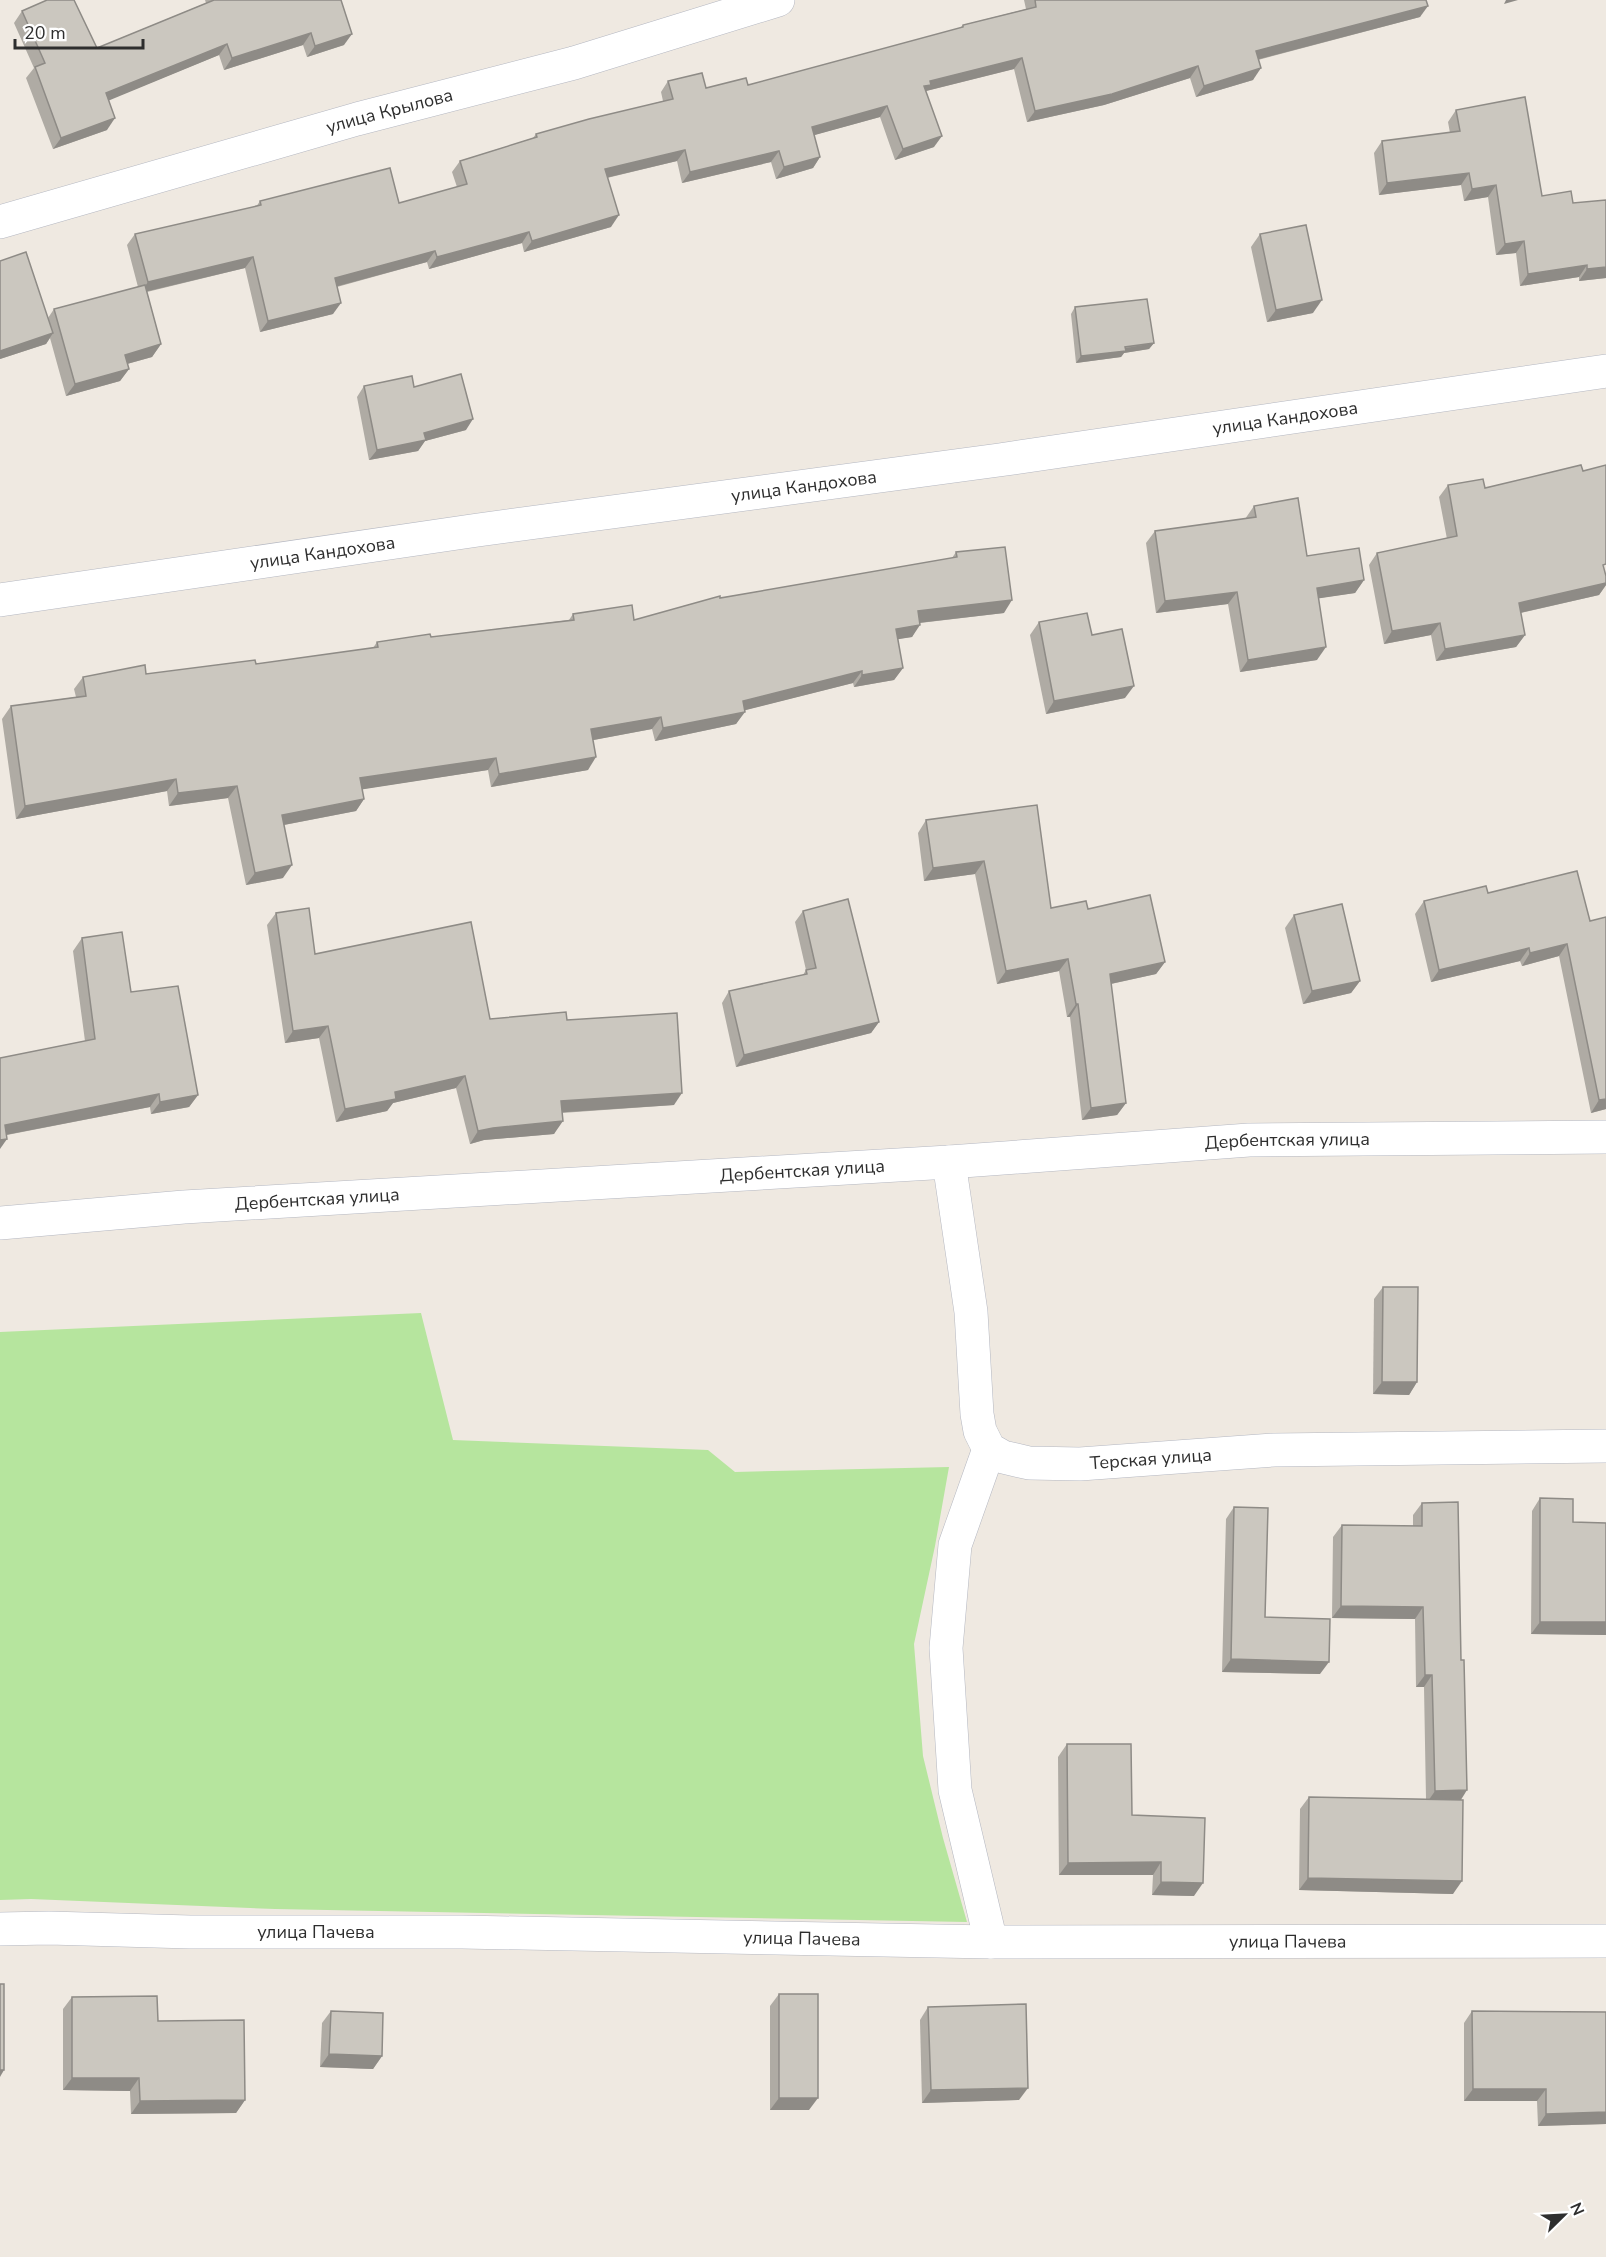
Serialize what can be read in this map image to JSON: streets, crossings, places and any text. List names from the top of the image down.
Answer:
{
  "streets": {
    "street": [
      "улица Крылова",
      "улица Кандохова",
      "Дербентская улица",
      "Терская улица",
      "улица Пачева"
    ]
  },
  "scale_bar": "20 m",
  "north": "top right"
}
